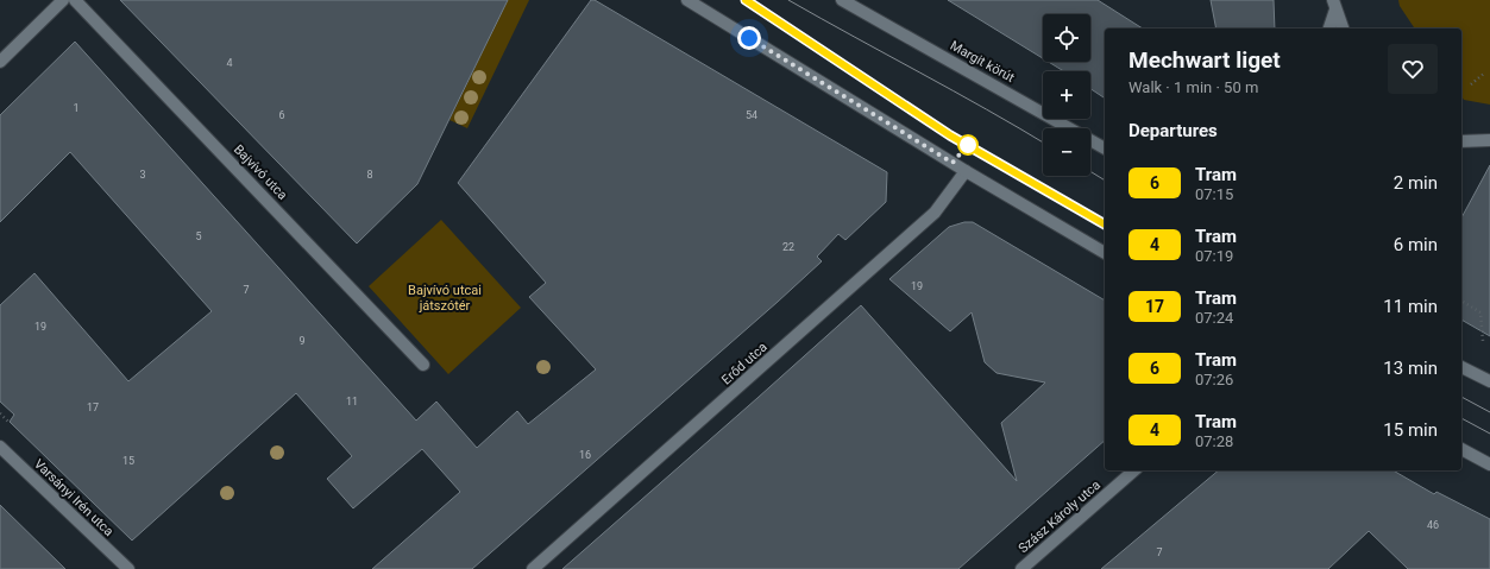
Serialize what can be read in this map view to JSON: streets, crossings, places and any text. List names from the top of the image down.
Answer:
{
  "streets": {
    "street": [
      "Margit körút",
      "Bajvívó utca",
      "Erőd utca",
      "Varsányi Irén utca",
      "Szász Károly utca"
    ]
  },
  "parks": ["Bajvívó utcai játszótér"],
  "lines": ["tram line 6"],
  "house_numbers": [
    "4",
    "1",
    "6",
    "54",
    "3",
    "8",
    "5",
    "22",
    "19",
    "7",
    "19",
    "9",
    "11",
    "17",
    "16",
    "15",
    "46",
    "7"
  ],
  "page": {
    "map_buttons": ["+", "−"],
    "heading": [
      ["Mechwart liget", "Walk · 1 min · 50 m"],
      "Departures"
    ],
    "list": [
      {
        "mark": "6",
        "name": "Tram",
        "note": "07:15",
        "value": "2 min"
      },
      {
        "mark": "4",
        "name": "Tram",
        "note": "07:19",
        "value": "6 min"
      },
      {
        "mark": "17",
        "name": "Tram",
        "note": "07:24",
        "value": "11 min"
      },
      {
        "mark": "6",
        "name": "Tram",
        "note": "07:26",
        "value": "13 min"
      },
      {
        "mark": "4",
        "name": "Tram",
        "note": "07:28",
        "value": "15 min"
      }
    ]
  }
}
